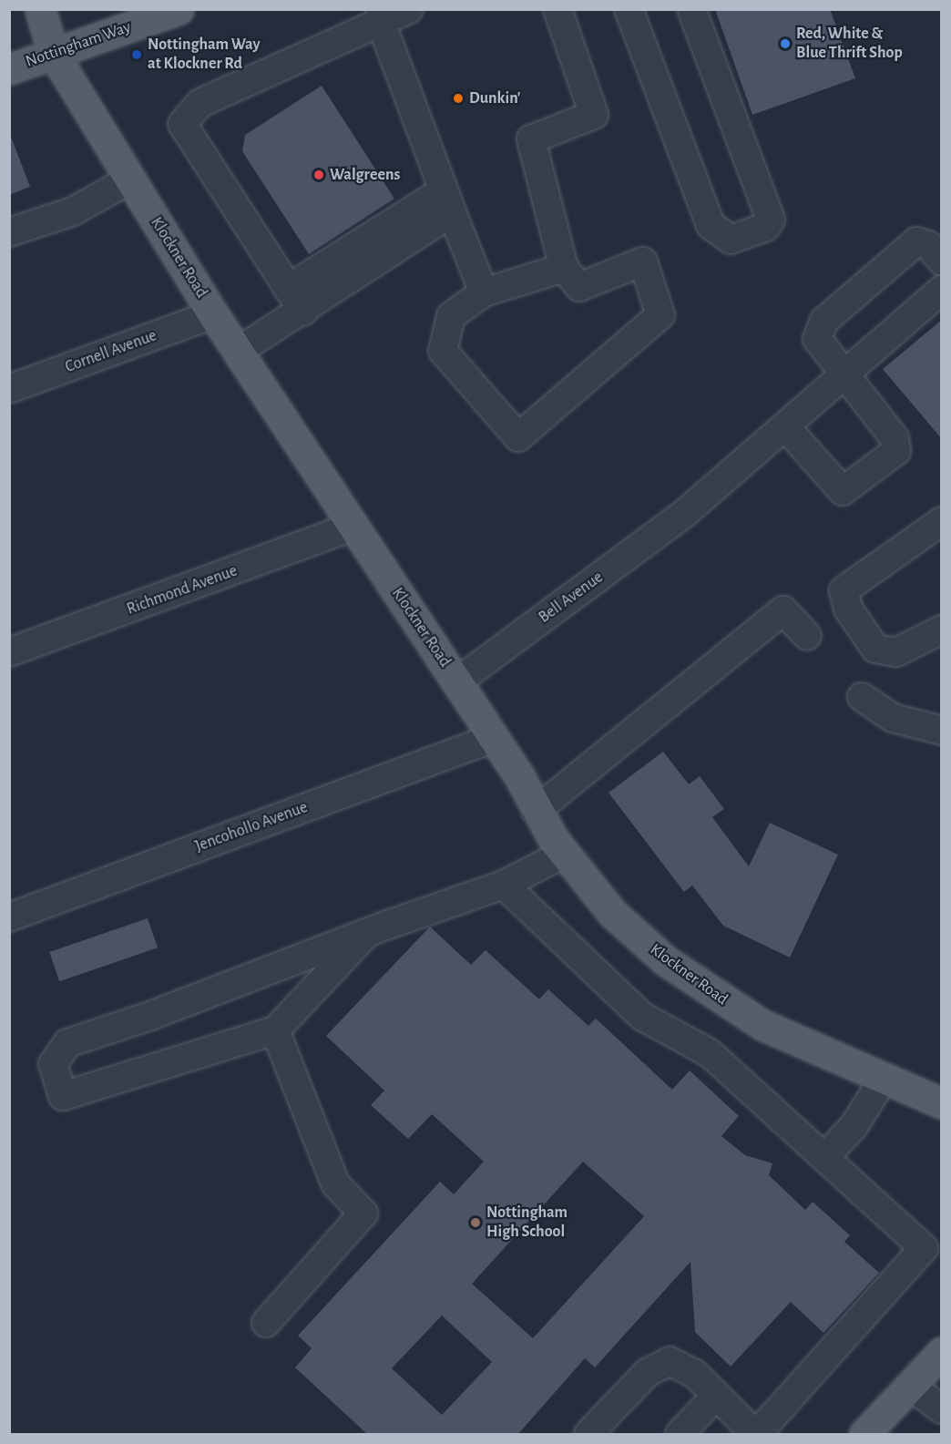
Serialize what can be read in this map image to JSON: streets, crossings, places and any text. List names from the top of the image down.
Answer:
{
  "streets": {
    "main road": ["Nottingham Way", "Klockner Road"],
    "street": [
      "Cornell Avenue",
      "Richmond Avenue",
      "Bell Avenue",
      "Jencohollo Avenue"
    ]
  },
  "crossings": [
    ["Nottingham Way", "Klockner Road"],
    ["Klockner Road", "Cornell Avenue"],
    ["Klockner Road", "Richmond Avenue"],
    ["Klockner Road", "Bell Avenue"],
    ["Klockner Road", "Jencohollo Avenue"]
  ],
  "places": [
    "Red, White & Blue Thrift Shop",
    "Nottingham Way at Klockner Rd",
    "Dunkin'",
    "Walgreens",
    "Nottingham High School"
  ]
}
